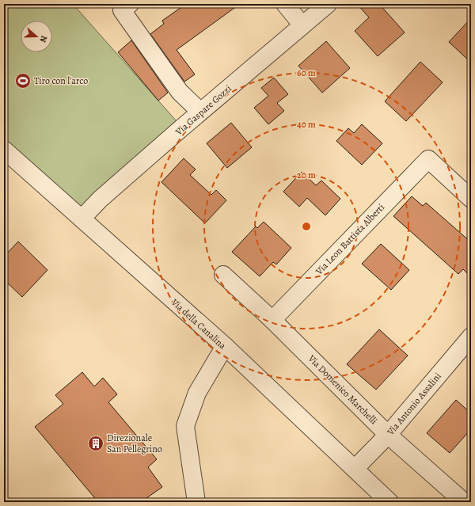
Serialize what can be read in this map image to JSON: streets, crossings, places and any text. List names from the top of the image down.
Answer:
{
  "streets": {
    "street": [
      "Via Gaspare Gozzi",
      "Via Leon Battista Alberti",
      "Via della Canalina",
      "Via Domenico Marchelli",
      "Via Antonio Assalini"
    ]
  },
  "crossings": [
    ["Via Gaspare Gozzi", "Via della Canalina"],
    ["Via Leon Battista Alberti", "Via Domenico Marchelli"],
    ["Via della Canalina", "Via Antonio Assalini"],
    ["Via Domenico Marchelli", "Via Antonio Assalini"]
  ],
  "places": {
    "sports": ["Tiro con l'arco"],
    "building": ["Direzionale San Pellegrino"]
  },
  "north": "right",
  "rings": ["60 m", "40 m", "20 m"]
}
